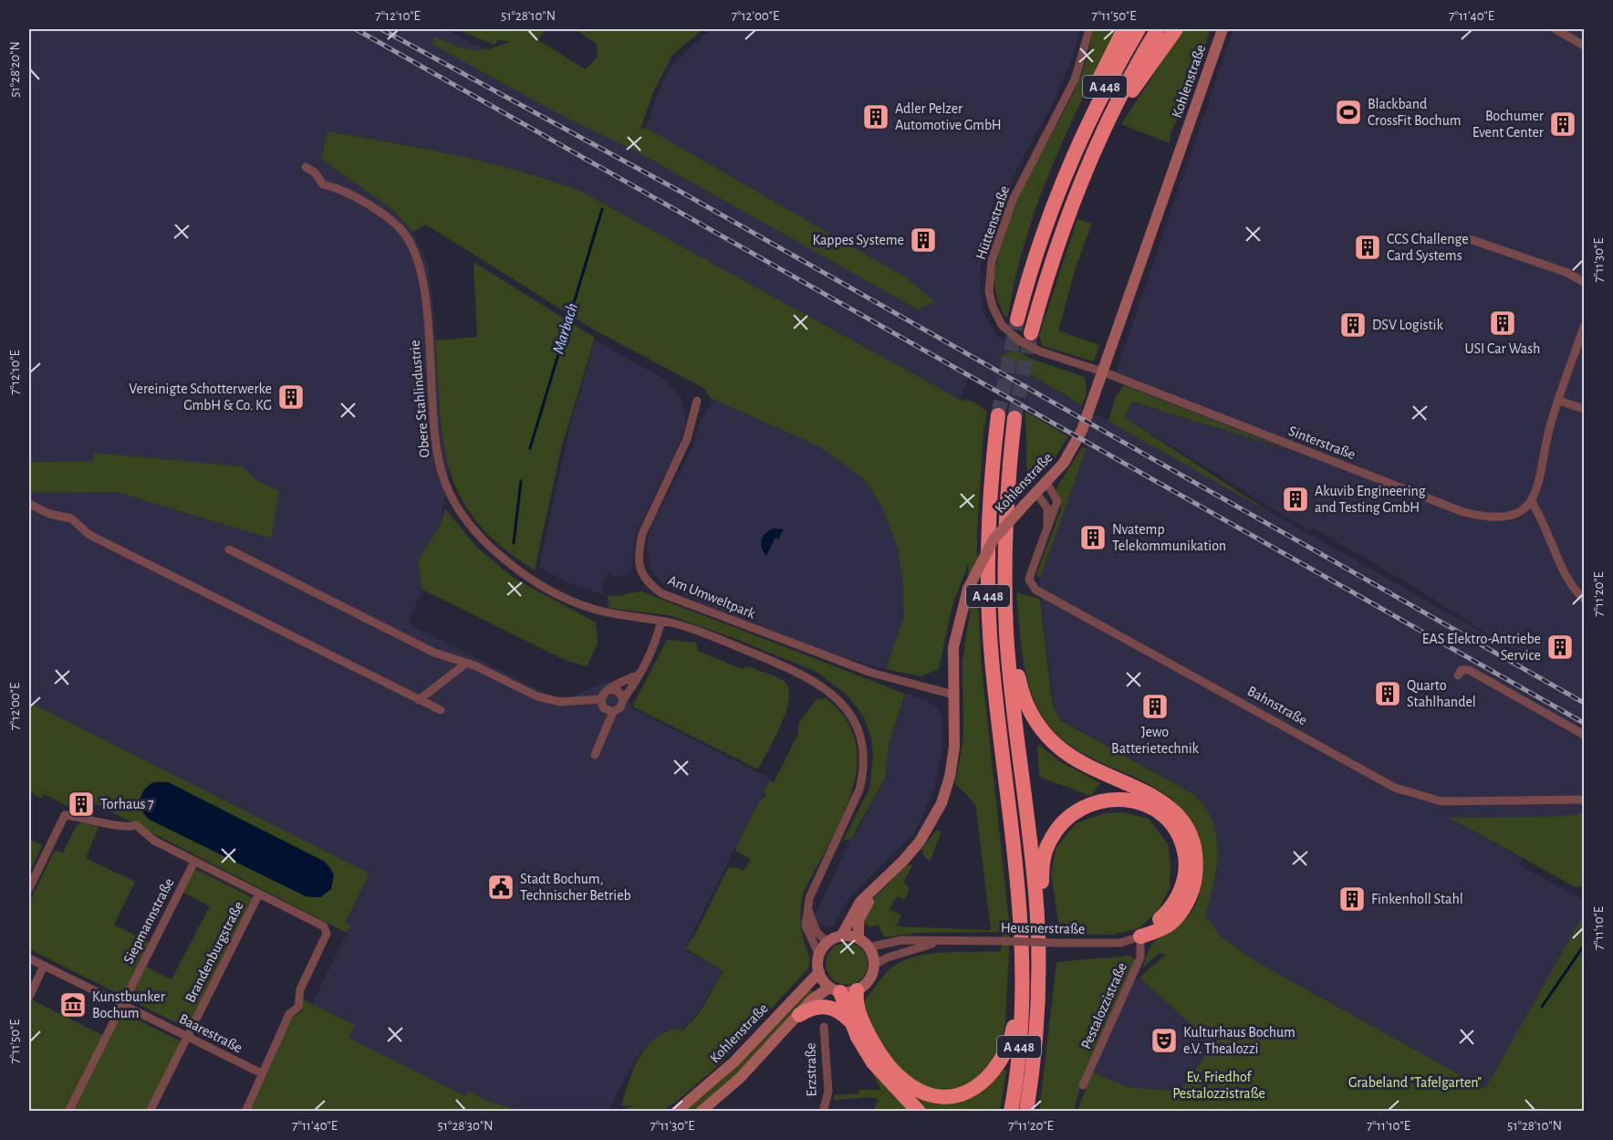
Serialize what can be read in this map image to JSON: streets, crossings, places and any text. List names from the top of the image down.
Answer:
{
  "streets": {
    "highway": ["A 448"],
    "street": [
      "Kohlenstraße",
      "Hüttenstraße",
      "Obere Stahlindustrie",
      "Sinterstraße",
      "Am Umweltpark",
      "Bahnstraße",
      "Siepmannstraße",
      "Heusnerstraße",
      "Brandenburgstraße",
      "Pestalozzistraße",
      "Baarestraße",
      "Erzstraße"
    ]
  },
  "crossings": [
    ["Kohlenstraße", "Hüttenstraße"],
    ["Kohlenstraße", "Obere Stahlindustrie"],
    ["Kohlenstraße", "Sinterstraße"],
    ["Kohlenstraße", "Am Umweltpark"],
    ["Kohlenstraße", "Bahnstraße"],
    ["Kohlenstraße", "Heusnerstraße"],
    ["Hüttenstraße", "Sinterstraße"],
    ["Obere Stahlindustrie", "Heusnerstraße"],
    ["Siepmannstraße", "Baarestraße"],
    ["Heusnerstraße", "Pestalozzistraße"],
    ["Brandenburgstraße", "Baarestraße"]
  ],
  "water": ["Marbach"],
  "parks": ["Ev. Friedhof Pestalozzistraße", "Grabeland \"Tafelgarten\""],
  "places": {
    "sports": ["Blackband CrossFit Bochum"],
    "building": [
      "Adler Pelzer Automotive GmbH",
      "Bochumer Event Center",
      "Kappes Systeme",
      "CCS Challenge Card Systems",
      "USI Car Wash",
      "DSV Logistik",
      "Vereinigte Schotterwerke GmbH & Co. KG",
      "Akuvib Engineering and Testing GmbH",
      "Nvatemp Telekommunikation",
      "EAS Elektro-Antriebe Service",
      "Quarto Stahlhandel",
      "Jewo Batterietechnik",
      "Torhaus 7",
      "Finkenholl Stahl"
    ],
    "public building": ["Stadt Bochum, Technischer Betrieb"],
    "museum": ["Kunstbunker Bochum"],
    "theatre": ["Kulturhaus Bochum e.V. Thealozzi"]
  },
  "coordinates": [
    "7°12'10\"E",
    "51°28'10\"N",
    "7°12'00\"E",
    "7°11'50\"E",
    "7°11'40\"E",
    "51°28'20\"N",
    "7°11'30\"E",
    "7°11'20\"E",
    "7°11'10\"E",
    "51°28'30\"N"
  ]
}
